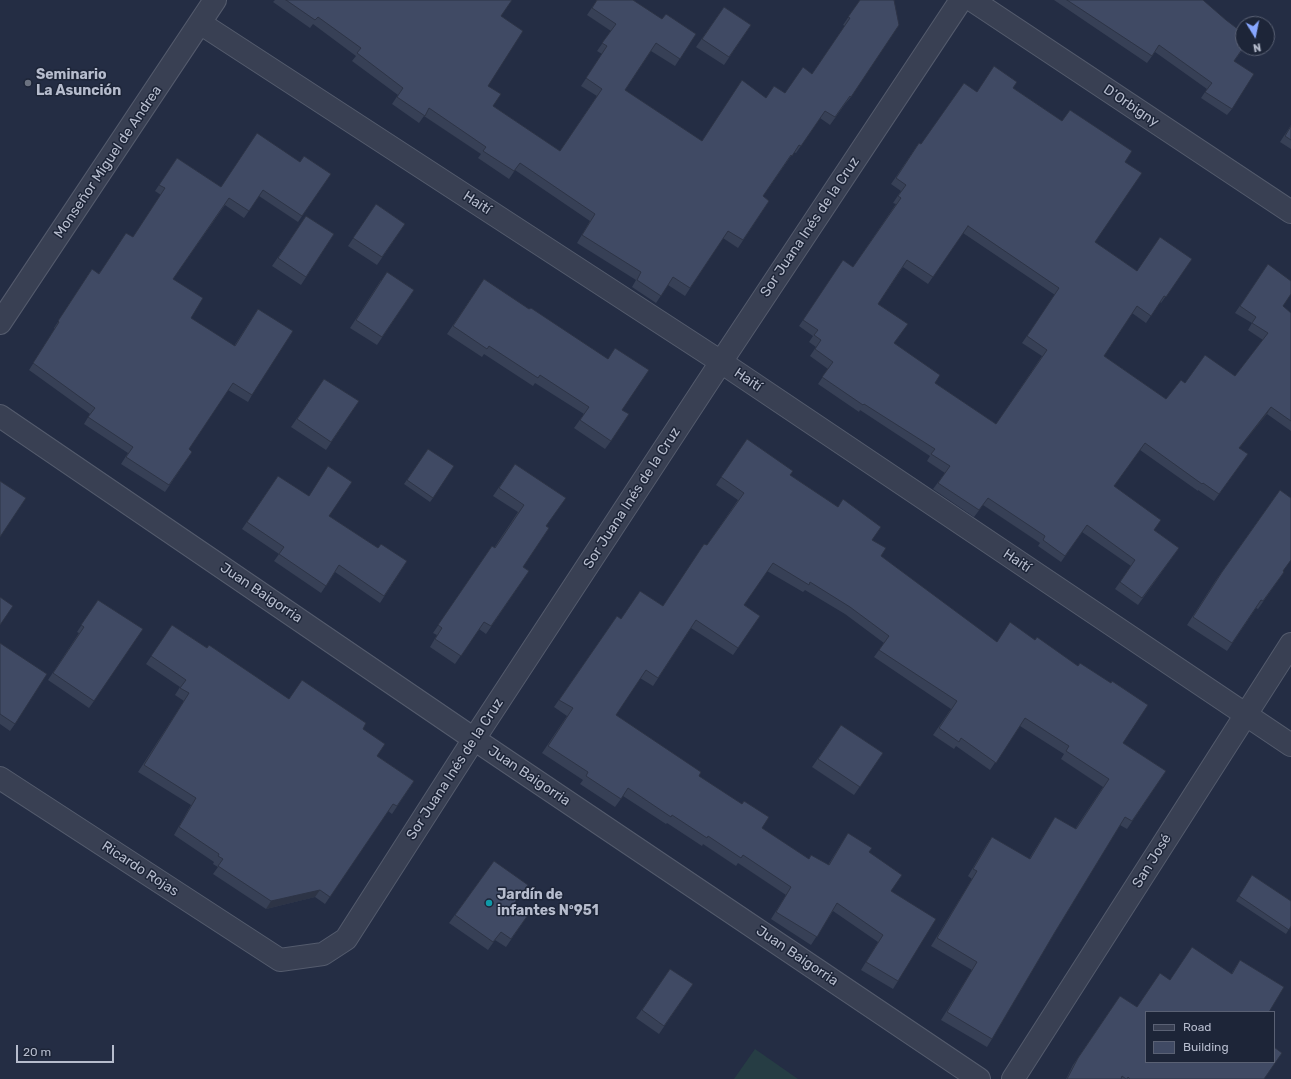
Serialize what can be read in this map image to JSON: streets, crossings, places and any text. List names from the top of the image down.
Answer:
{
  "streets": {
    "street": [
      "D'Orbigny",
      "Monseñor Miguel de Andrea",
      "Haití",
      "Sor Juana Inés de la Cruz",
      "Juan Baigorria",
      "San José",
      "Ricardo Rojas"
    ]
  },
  "crossings": [
    ["Monseñor Miguel de Andrea", "Haití"],
    ["Haití", "Sor Juana Inés de la Cruz"],
    ["Haití", "San José"],
    ["Sor Juana Inés de la Cruz", "Juan Baigorria"],
    ["Sor Juana Inés de la Cruz", "Ricardo Rojas"]
  ],
  "places": ["Seminario La Asunción", "Jardín de infantes Nº951"],
  "legend": ["Road", "Building"],
  "scale_bar": "20 m",
  "north": "bottom"
}
